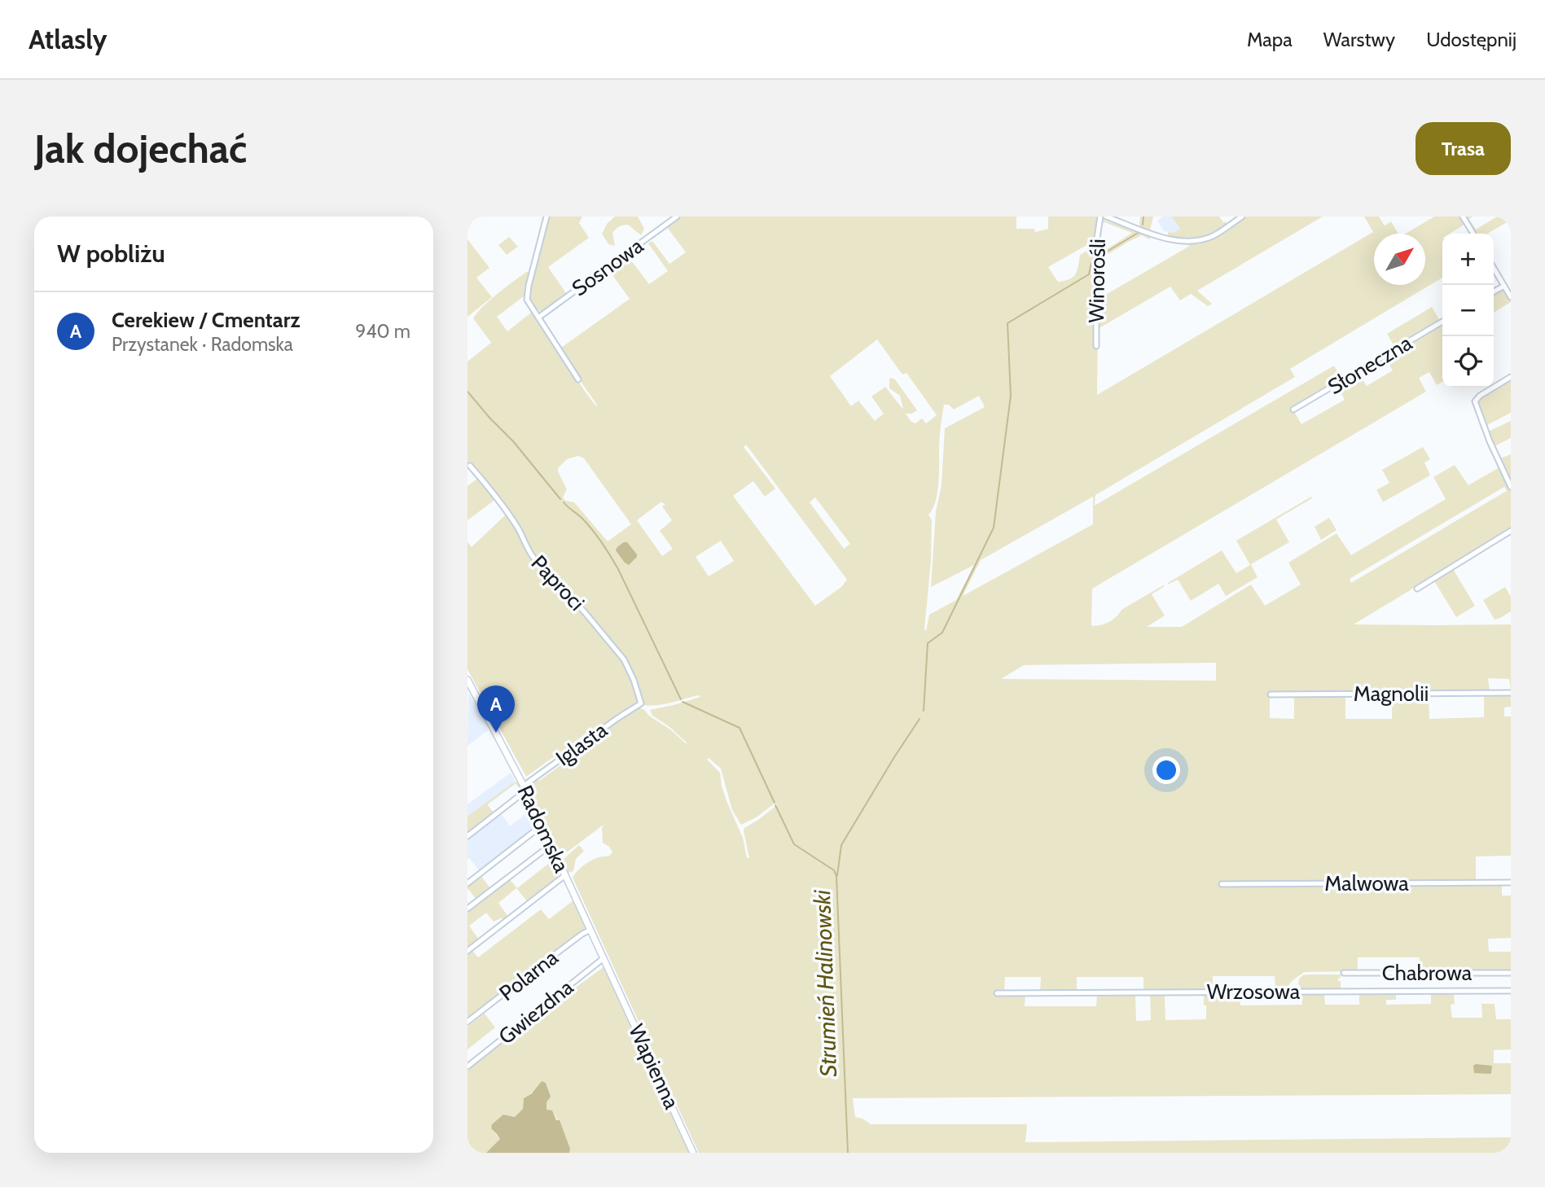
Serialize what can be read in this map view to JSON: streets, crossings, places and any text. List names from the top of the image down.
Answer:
{
  "streets": {
    "street": [
      "Sosnowa",
      "Winorośli",
      "Słoneczna",
      "Paproci",
      "Magnolii",
      "Iglasta",
      "Radomska",
      "Malwowa",
      "Chabrowa",
      "Polarna",
      "Wrzosowa",
      "Gwiezdna",
      "Wapienna"
    ]
  },
  "crossings": [
    ["Paproci", "Iglasta"],
    ["Iglasta", "Radomska"],
    ["Radomska", "Polarna"],
    ["Radomska", "Gwiezdna"],
    ["Radomska", "Wapienna"]
  ],
  "water": ["Strumień Halinowski"],
  "north": "top right",
  "page": {
    "header": "Atlasly",
    "nav": ["Mapa", "Warstwy", "Udostępnij"],
    "buttons": "Trasa",
    "title": "Jak dojechać",
    "heading": "W pobliżu",
    "map_buttons": ["+", "−"],
    "list": [
      {
        "mark": "A",
        "name": "Cerekiew / Cmentarz",
        "note": "Przystanek · Radomska",
        "value": "940 m"
      }
    ],
    "pins": "A"
  }
}
